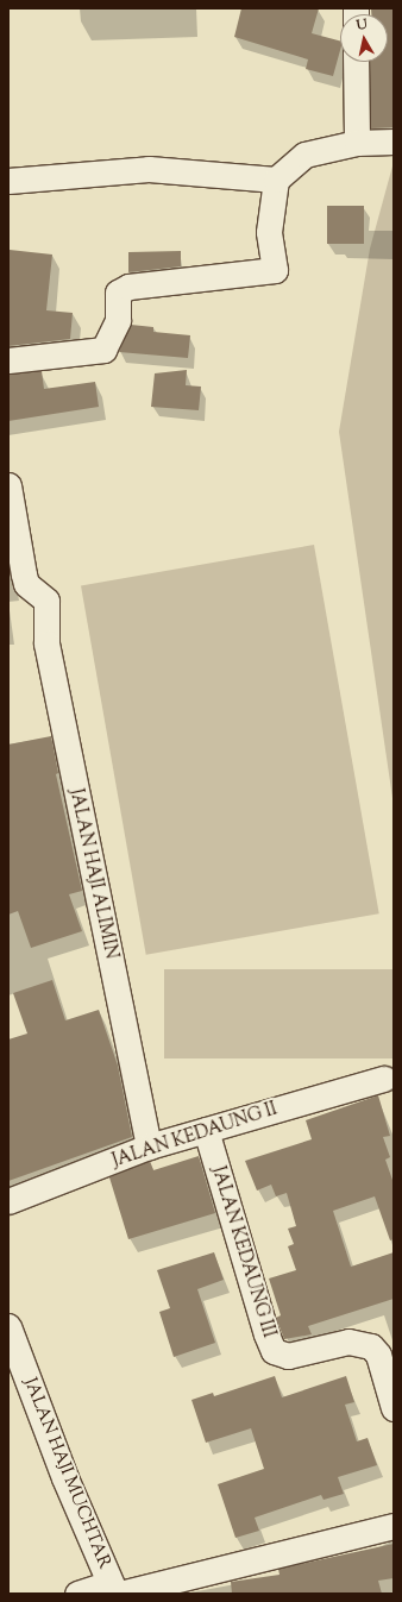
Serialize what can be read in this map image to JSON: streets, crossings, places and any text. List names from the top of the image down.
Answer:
{
  "streets": {
    "street": [
      "JALAN HAJI ALIMIN",
      "JALAN KEDAUNG II",
      "JALAN KEDAUNG III",
      "JALAN HAJI MUCHTAR"
    ]
  },
  "crossings": [
    ["JALAN HAJI ALIMIN", "JALAN KEDAUNG II"],
    ["JALAN KEDAUNG II", "JALAN KEDAUNG III"]
  ],
  "north": "top"
}
